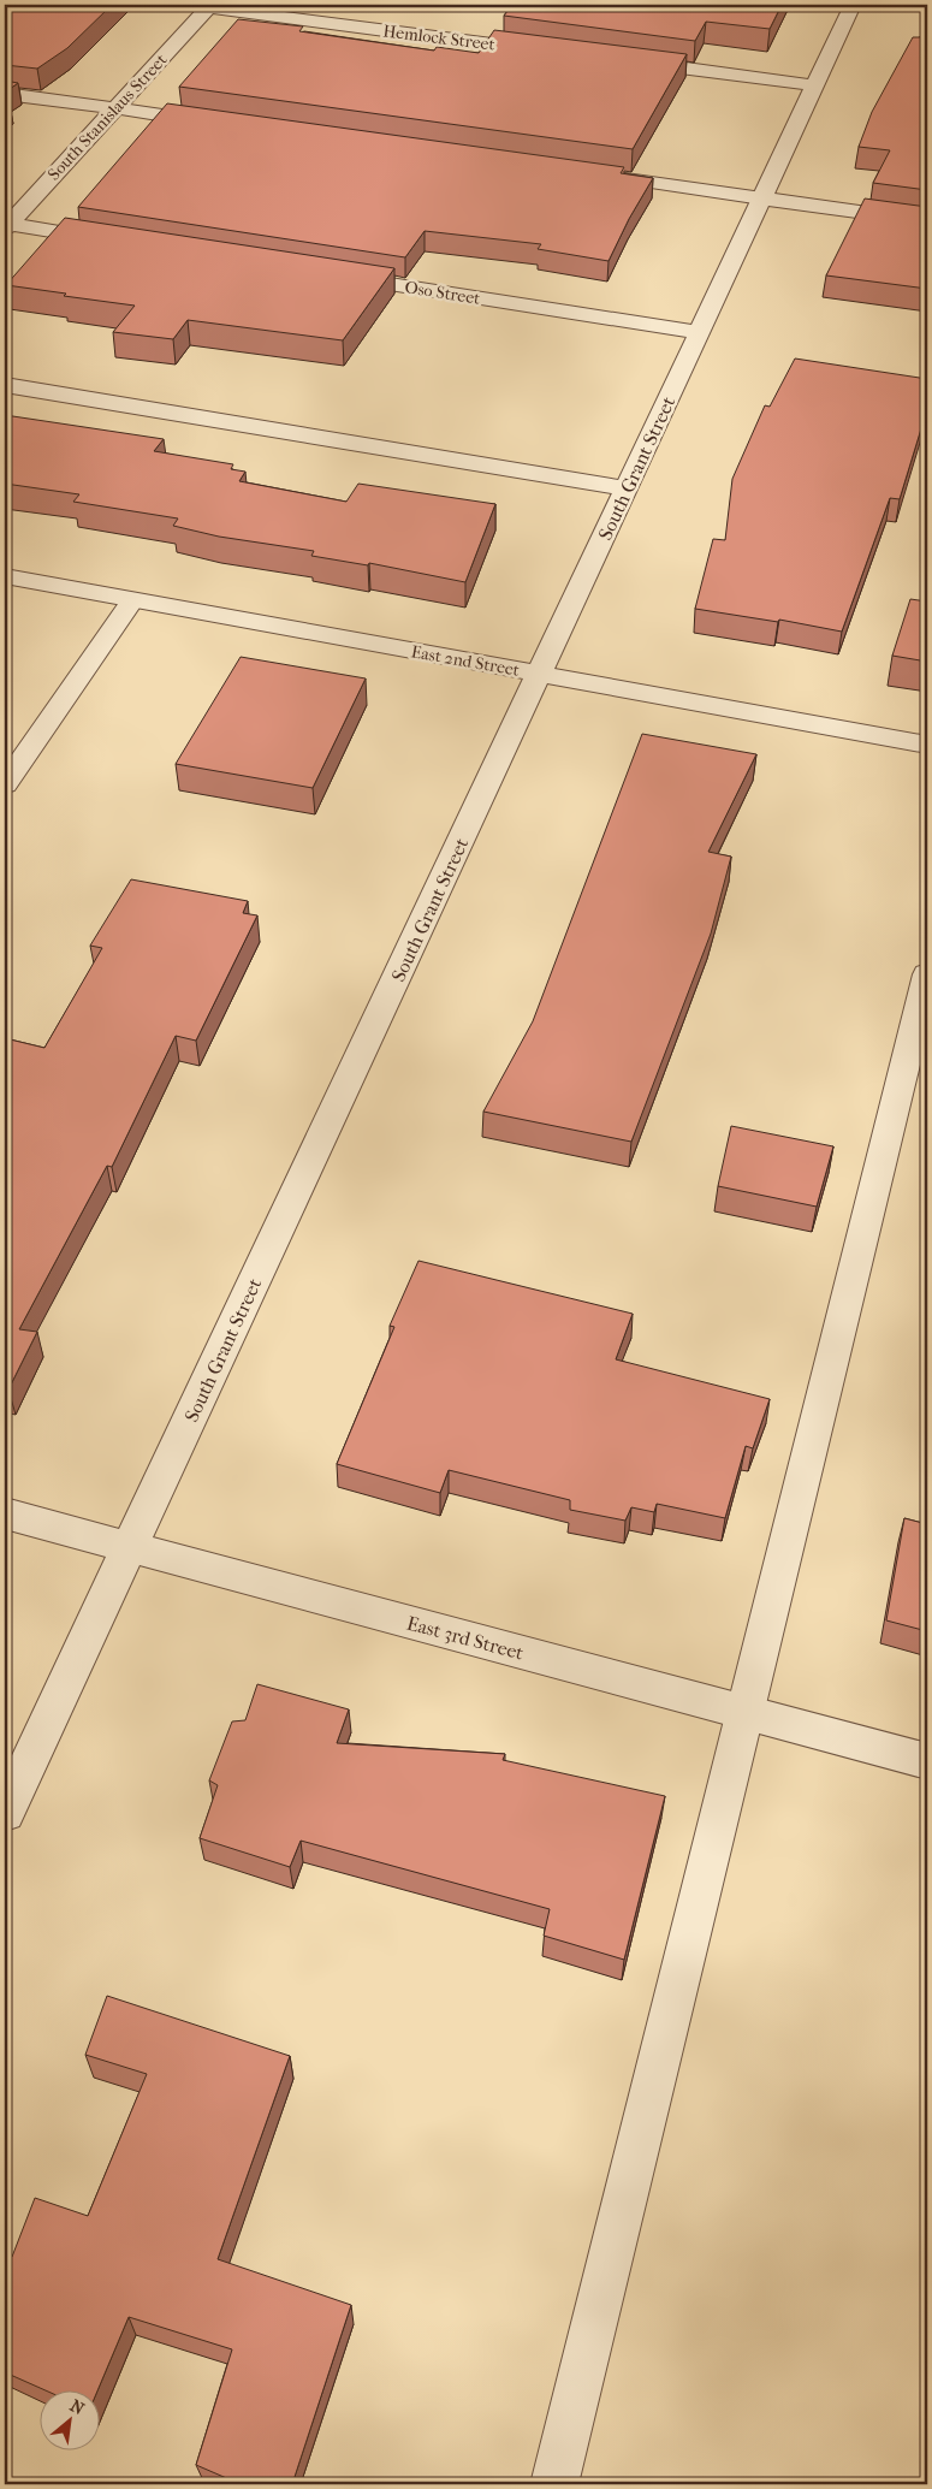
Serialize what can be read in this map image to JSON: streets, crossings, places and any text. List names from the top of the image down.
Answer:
{
  "streets": {
    "street": [
      "Hemlock Street",
      "South Stanislaus Street",
      "Oso Street",
      "South Grant Street",
      "East 2nd Street",
      "East 3rd Street"
    ]
  },
  "crossings": [
    ["Hemlock Street", "South Stanislaus Street"],
    ["Oso Street", "South Grant Street"],
    ["South Grant Street", "East 2nd Street"],
    ["South Grant Street", "East 3rd Street"]
  ],
  "north": "top right"
}
